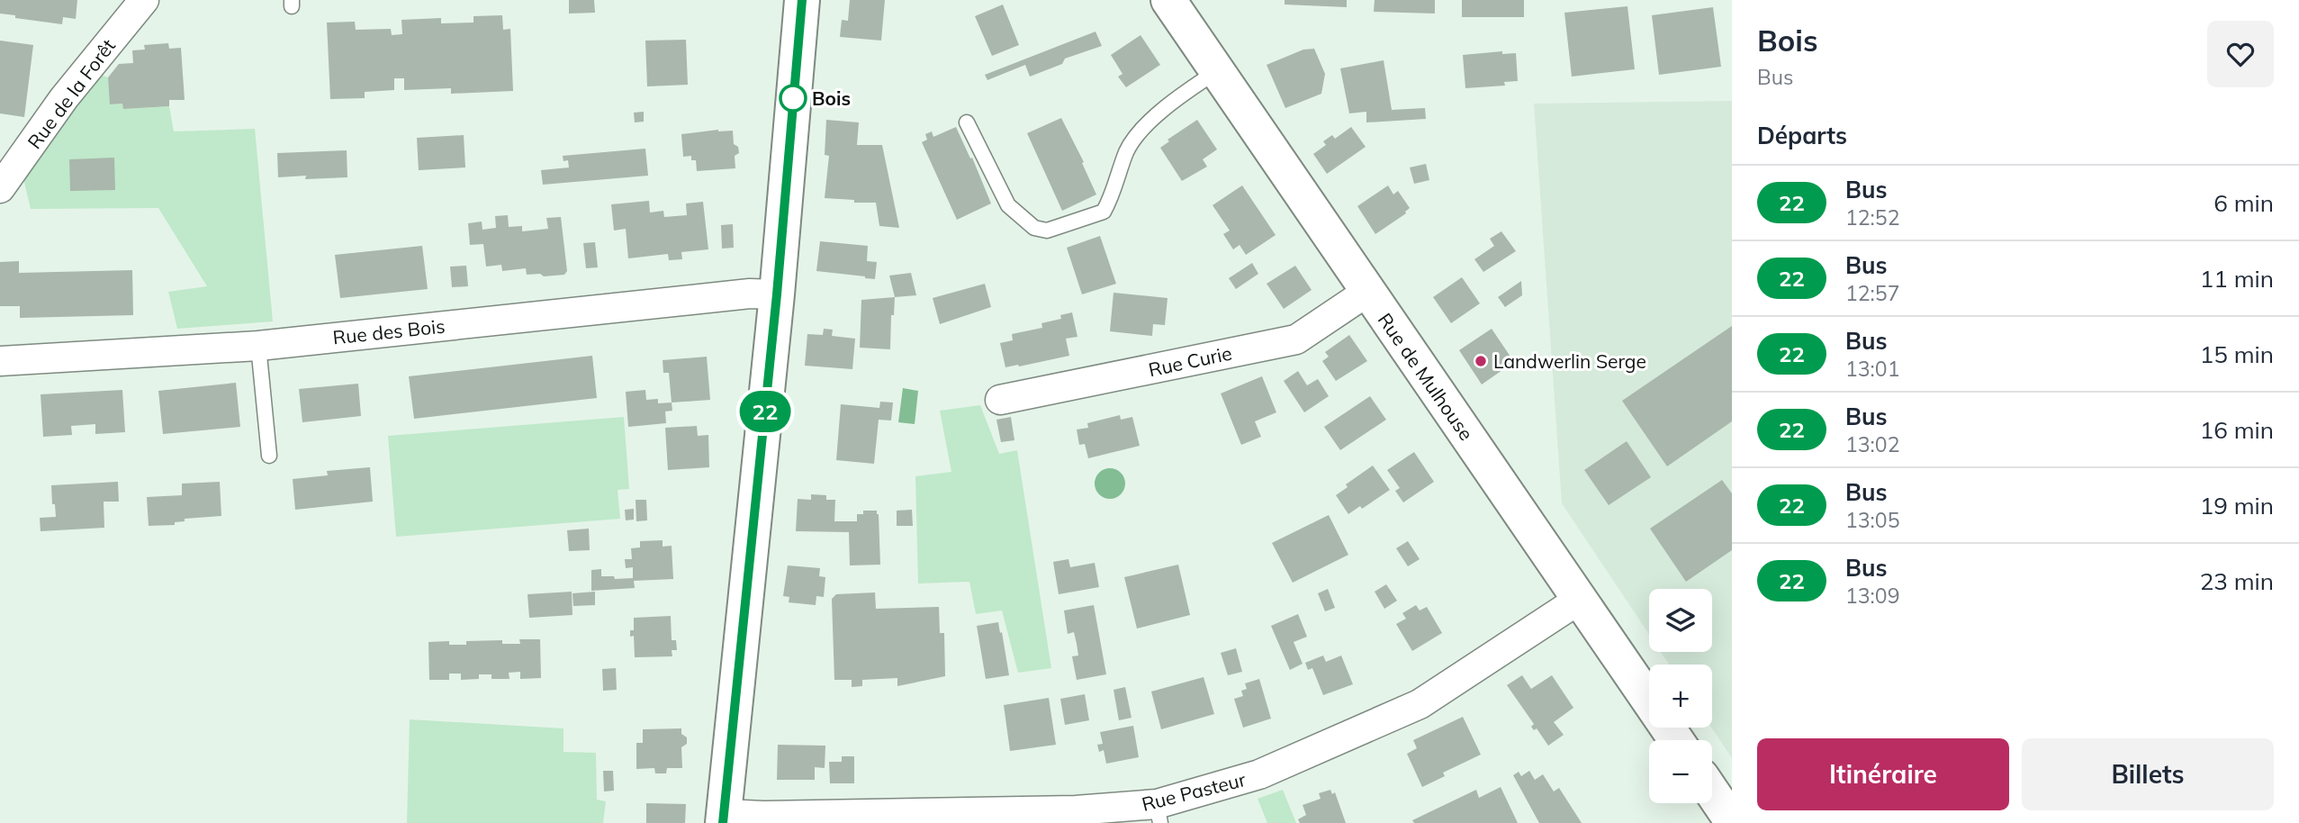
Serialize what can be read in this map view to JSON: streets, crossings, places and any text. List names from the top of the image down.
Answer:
{
  "streets": {
    "main road": ["Rue de Mulhouse"],
    "street": [
      "Rue de la Forêt",
      "Rue des Bois",
      "Rue Curie",
      "Rue Pasteur"
    ]
  },
  "crossings": [
    ["Rue Curie", "Rue de Mulhouse"],
    ["Rue de Mulhouse", "Rue Pasteur"]
  ],
  "places": ["Bois", "Landwerlin Serge"],
  "lines": ["bus line 22"],
  "page": {
    "on_map": "22",
    "heading": [
      ["Bois", "Bus"],
      "Départs"
    ],
    "list": [
      {
        "mark": "22",
        "name": "Bus",
        "note": "12:52",
        "value": "6 min"
      },
      {
        "mark": "22",
        "name": "Bus",
        "note": "12:57",
        "value": "11 min"
      },
      {
        "mark": "22",
        "name": "Bus",
        "note": "13:01",
        "value": "15 min"
      },
      {
        "mark": "22",
        "name": "Bus",
        "note": "13:02",
        "value": "16 min"
      },
      {
        "mark": "22",
        "name": "Bus",
        "note": "13:05",
        "value": "19 min"
      },
      {
        "mark": "22",
        "name": "Bus",
        "note": "13:09",
        "value": "23 min"
      }
    ],
    "map_buttons": ["+", "−"],
    "buttons": ["Itinéraire", "Billets"]
  }
}
